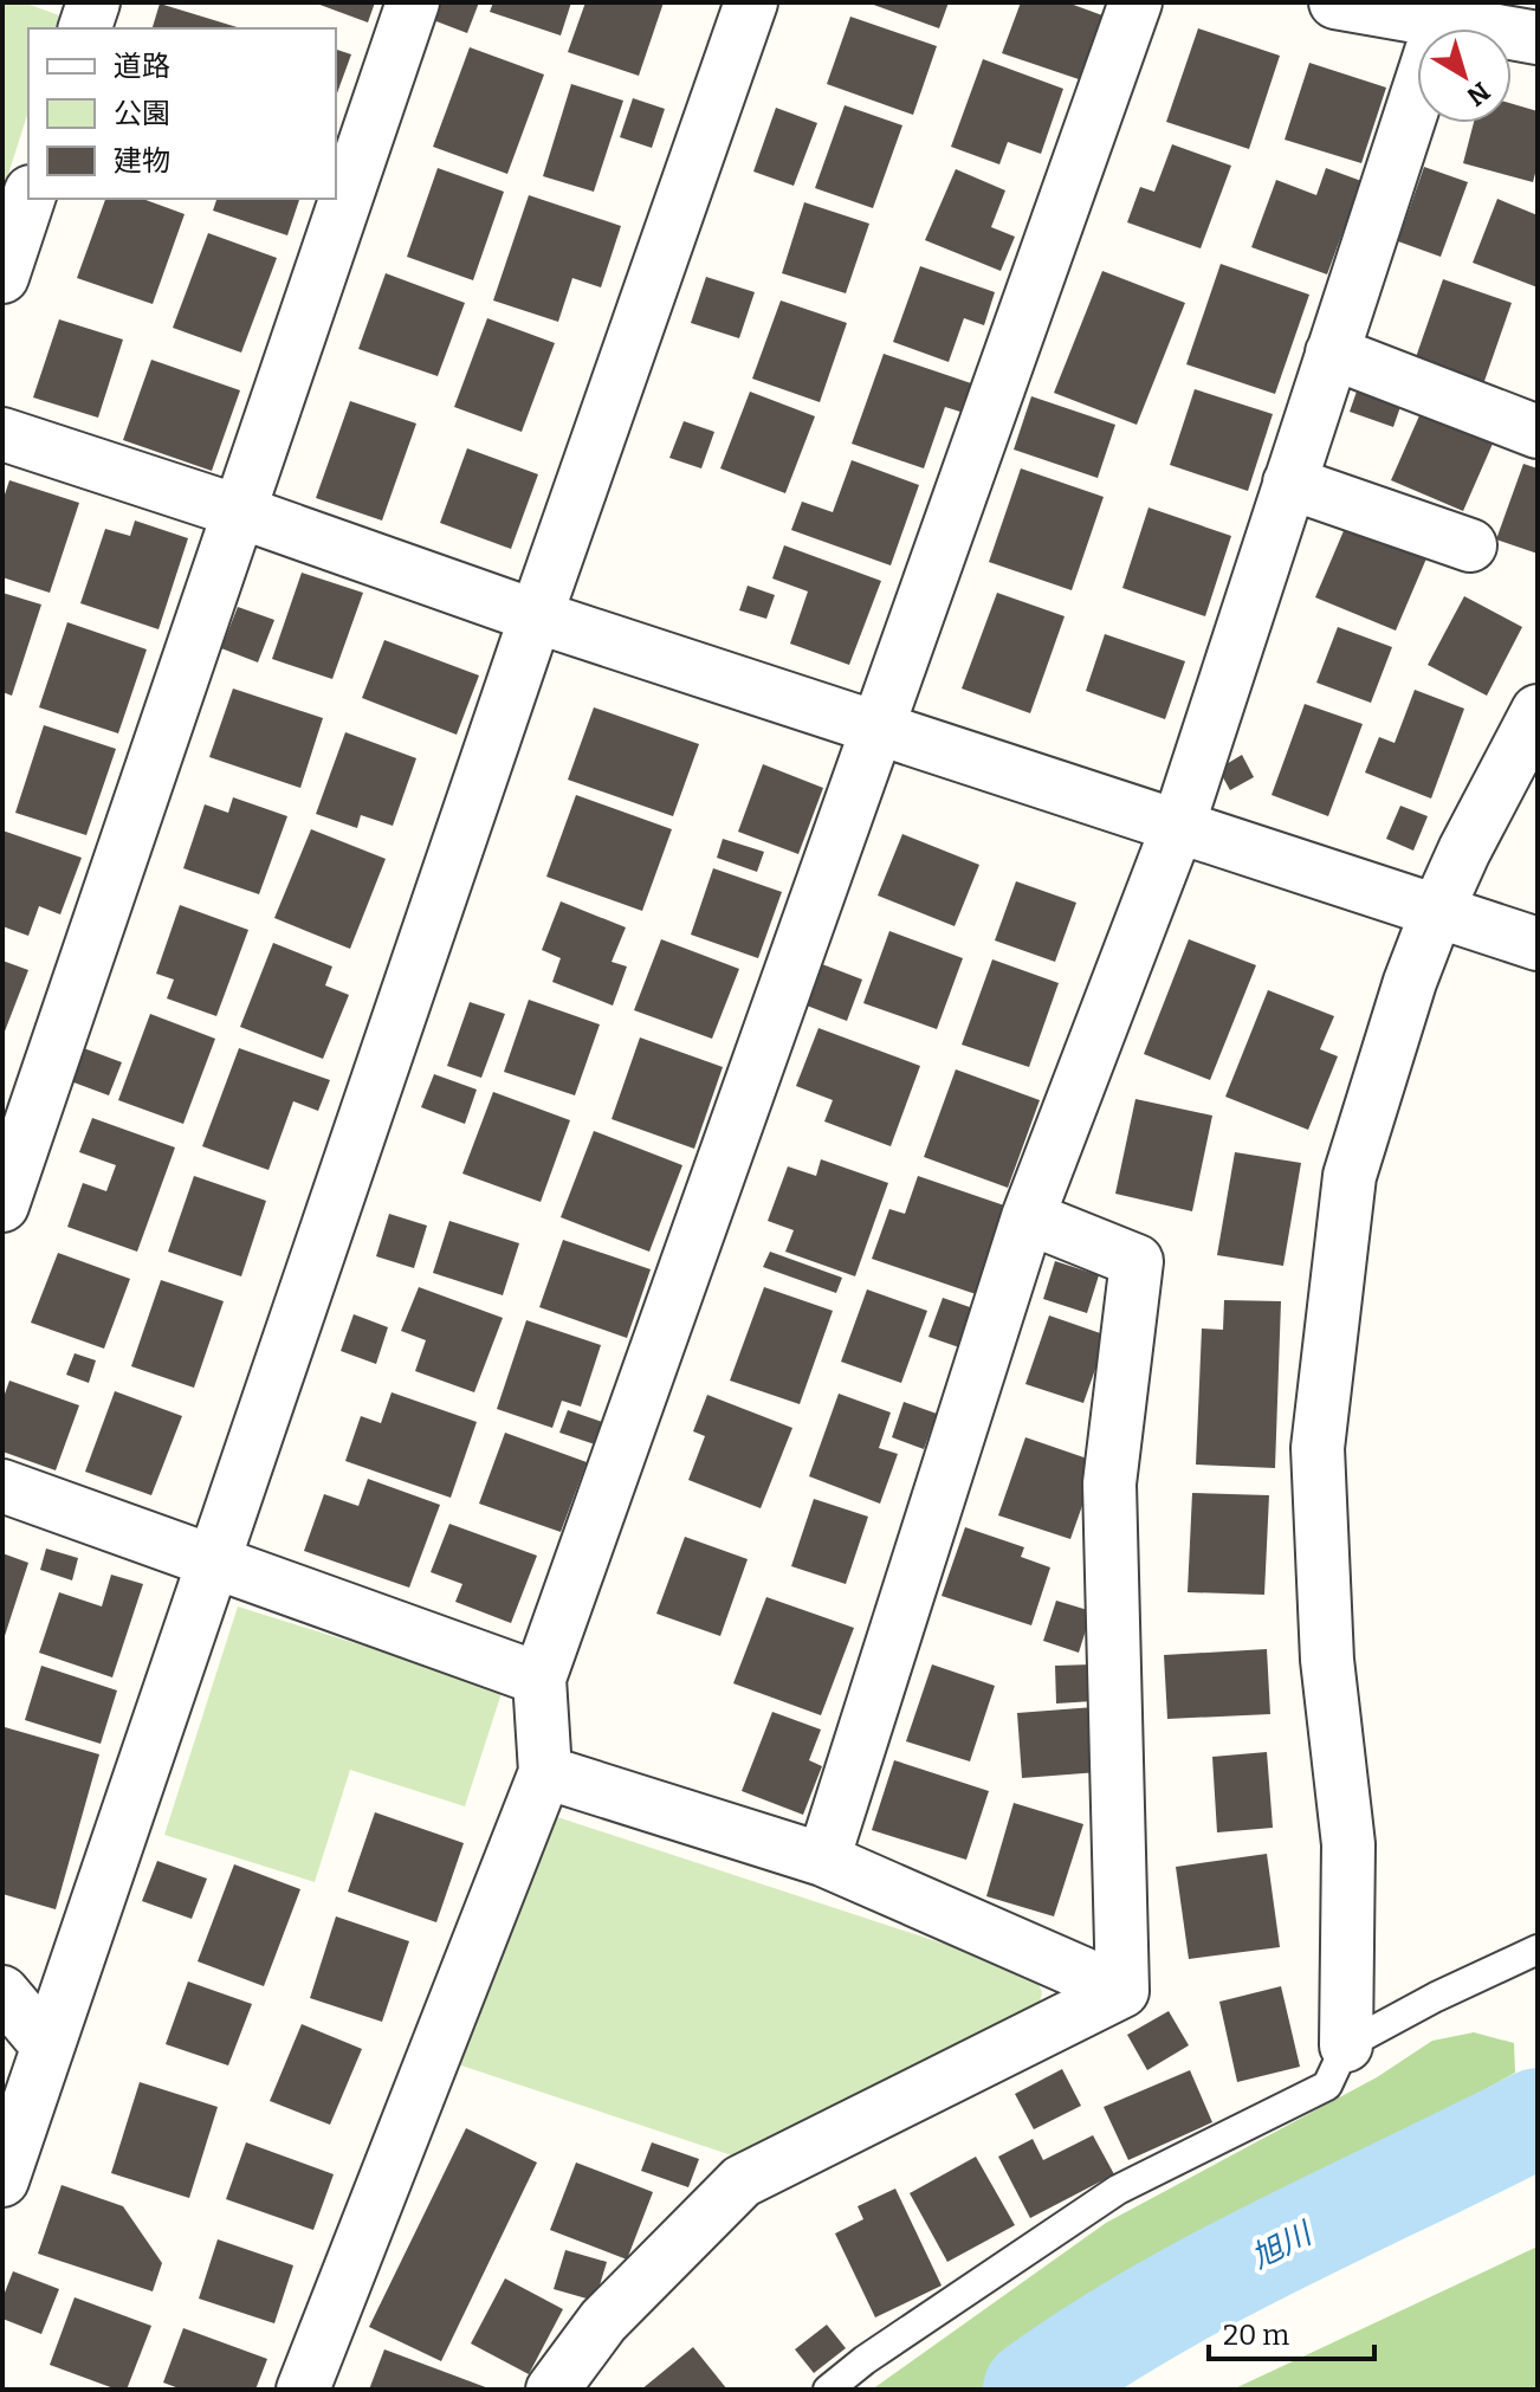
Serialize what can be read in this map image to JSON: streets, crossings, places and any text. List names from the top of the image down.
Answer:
{
  "water": ["旭川"],
  "legend": ["道路", "公園", "建物"],
  "scale_bar": "20 m",
  "north": "bottom right"
}
